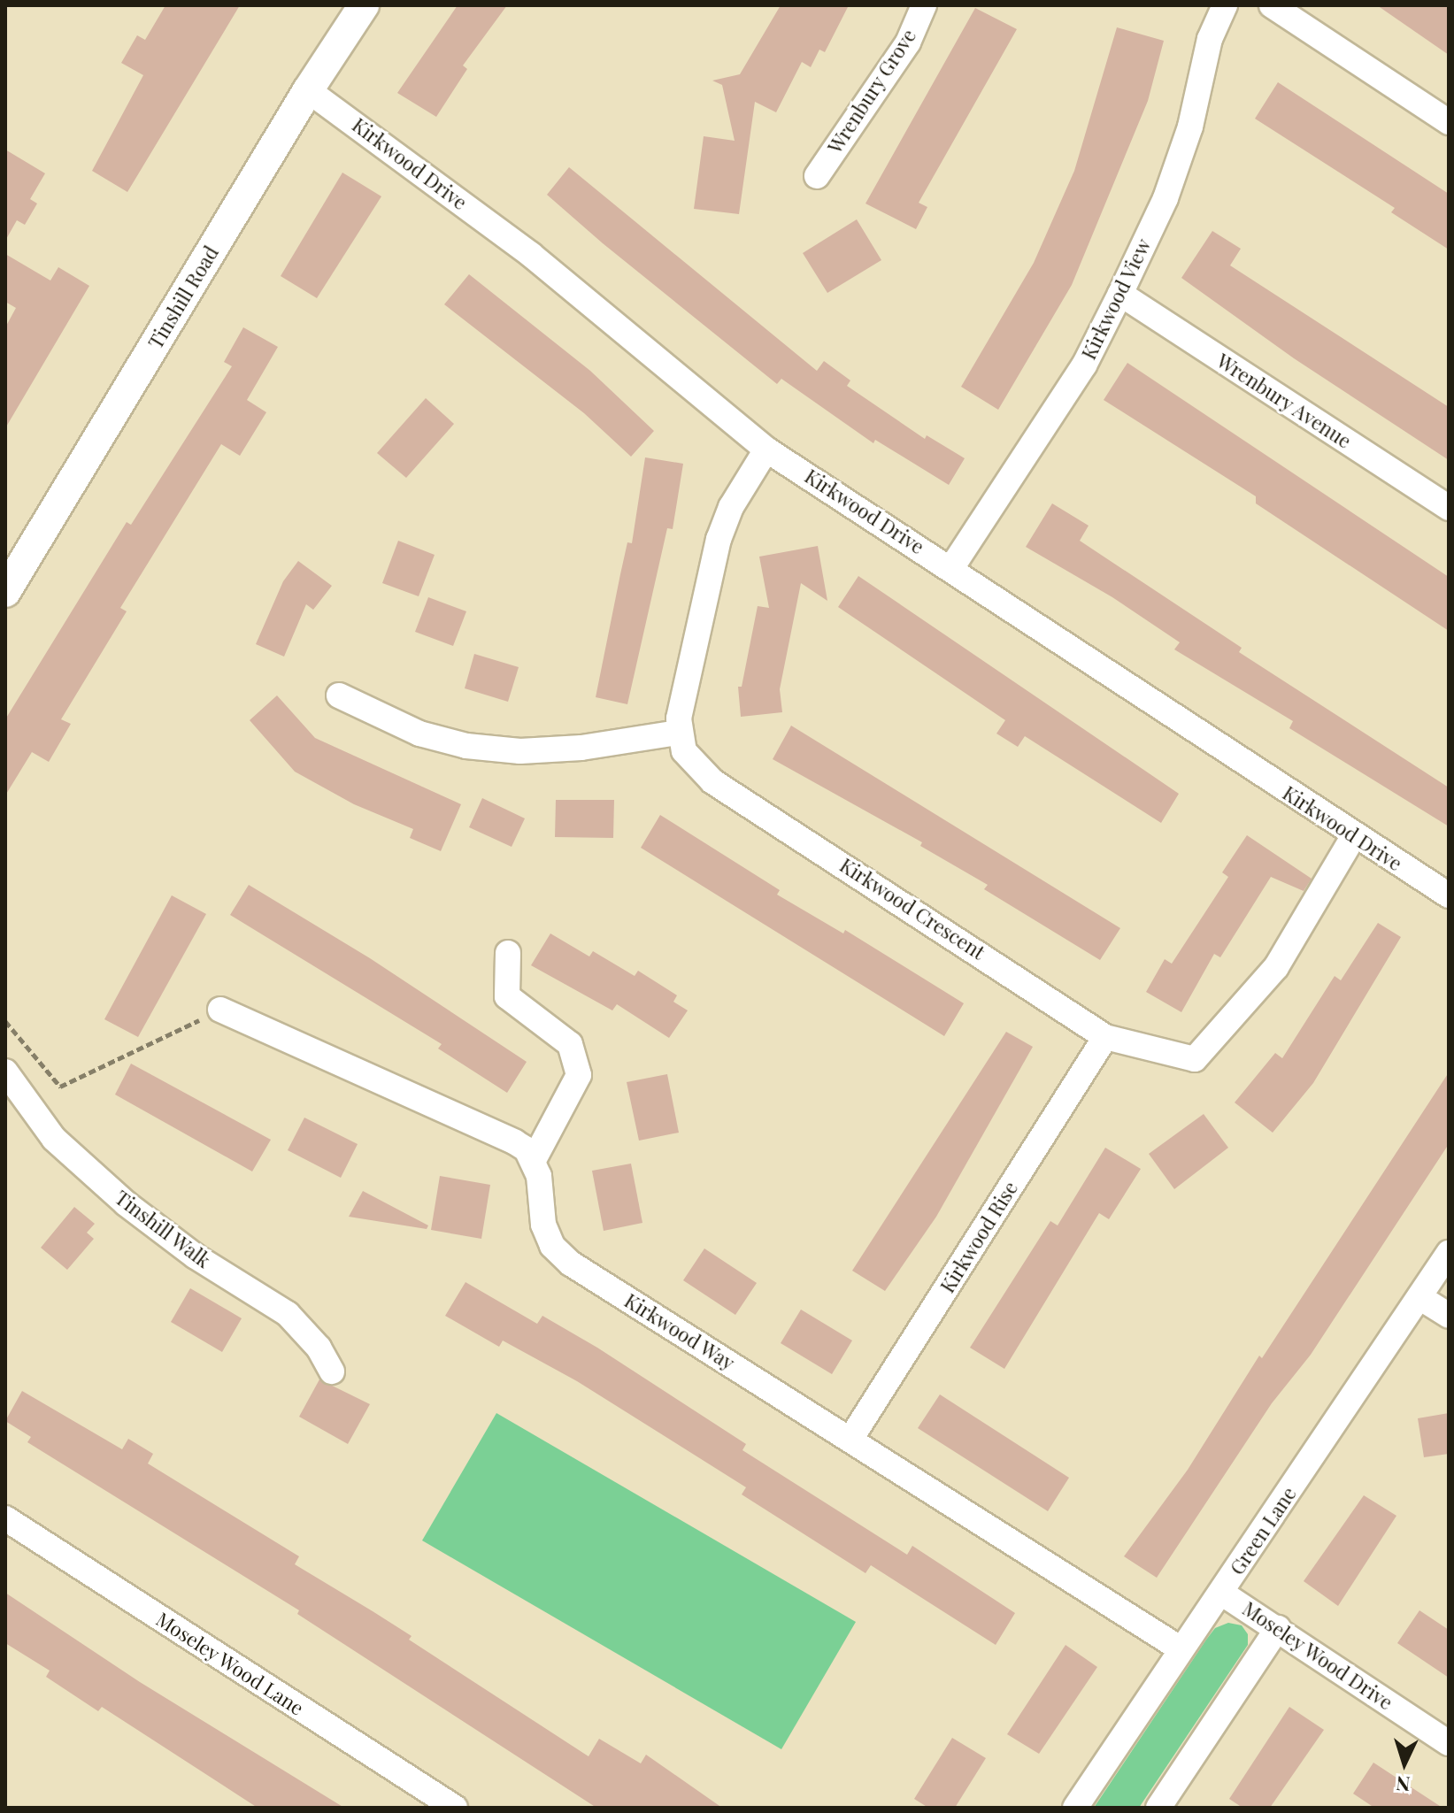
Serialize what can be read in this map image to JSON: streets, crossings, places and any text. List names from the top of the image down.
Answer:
{
  "streets": {
    "street": [
      "Wrenbury Grove",
      "Kirkwood Drive",
      "Tinshill Road",
      "Kirkwood View",
      "Wrenbury Avenue",
      "Kirkwood Crescent",
      "Tinshill Walk",
      "Kirkwood Rise",
      "Kirkwood Way",
      "Green Lane",
      "Moseley Wood Drive",
      "Moseley Wood Lane"
    ]
  },
  "crossings": [
    ["Kirkwood Drive", "Tinshill Road"],
    ["Kirkwood Drive", "Kirkwood View"],
    ["Kirkwood Drive", "Kirkwood Crescent"],
    ["Kirkwood View", "Wrenbury Avenue"],
    ["Kirkwood Crescent", "Kirkwood Rise"],
    ["Kirkwood Rise", "Kirkwood Way"],
    ["Kirkwood Way", "Green Lane"],
    ["Green Lane", "Moseley Wood Drive"]
  ],
  "north": "bottom"
}
